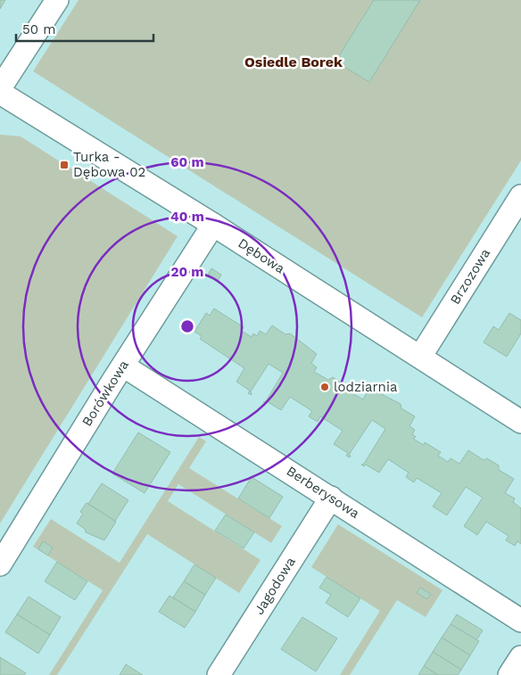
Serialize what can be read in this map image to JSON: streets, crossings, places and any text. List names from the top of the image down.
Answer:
{
  "streets": {
    "street": [
      "Dębowa",
      "Brzozowa",
      "Borówkowa",
      "Berberysowa",
      "Jagodowa"
    ]
  },
  "crossings": [
    ["Dębowa", "Brzozowa"],
    ["Dębowa", "Borówkowa"],
    ["Borówkowa", "Berberysowa"],
    ["Berberysowa", "Jagodowa"]
  ],
  "districts": ["Osiedle Borek"],
  "places": {
    "transit": ["Turka - Dębowa 02"],
    "other": ["lodziarnia"]
  },
  "scale_bar": "50 m",
  "rings": ["60 m", "40 m", "20 m"]
}
